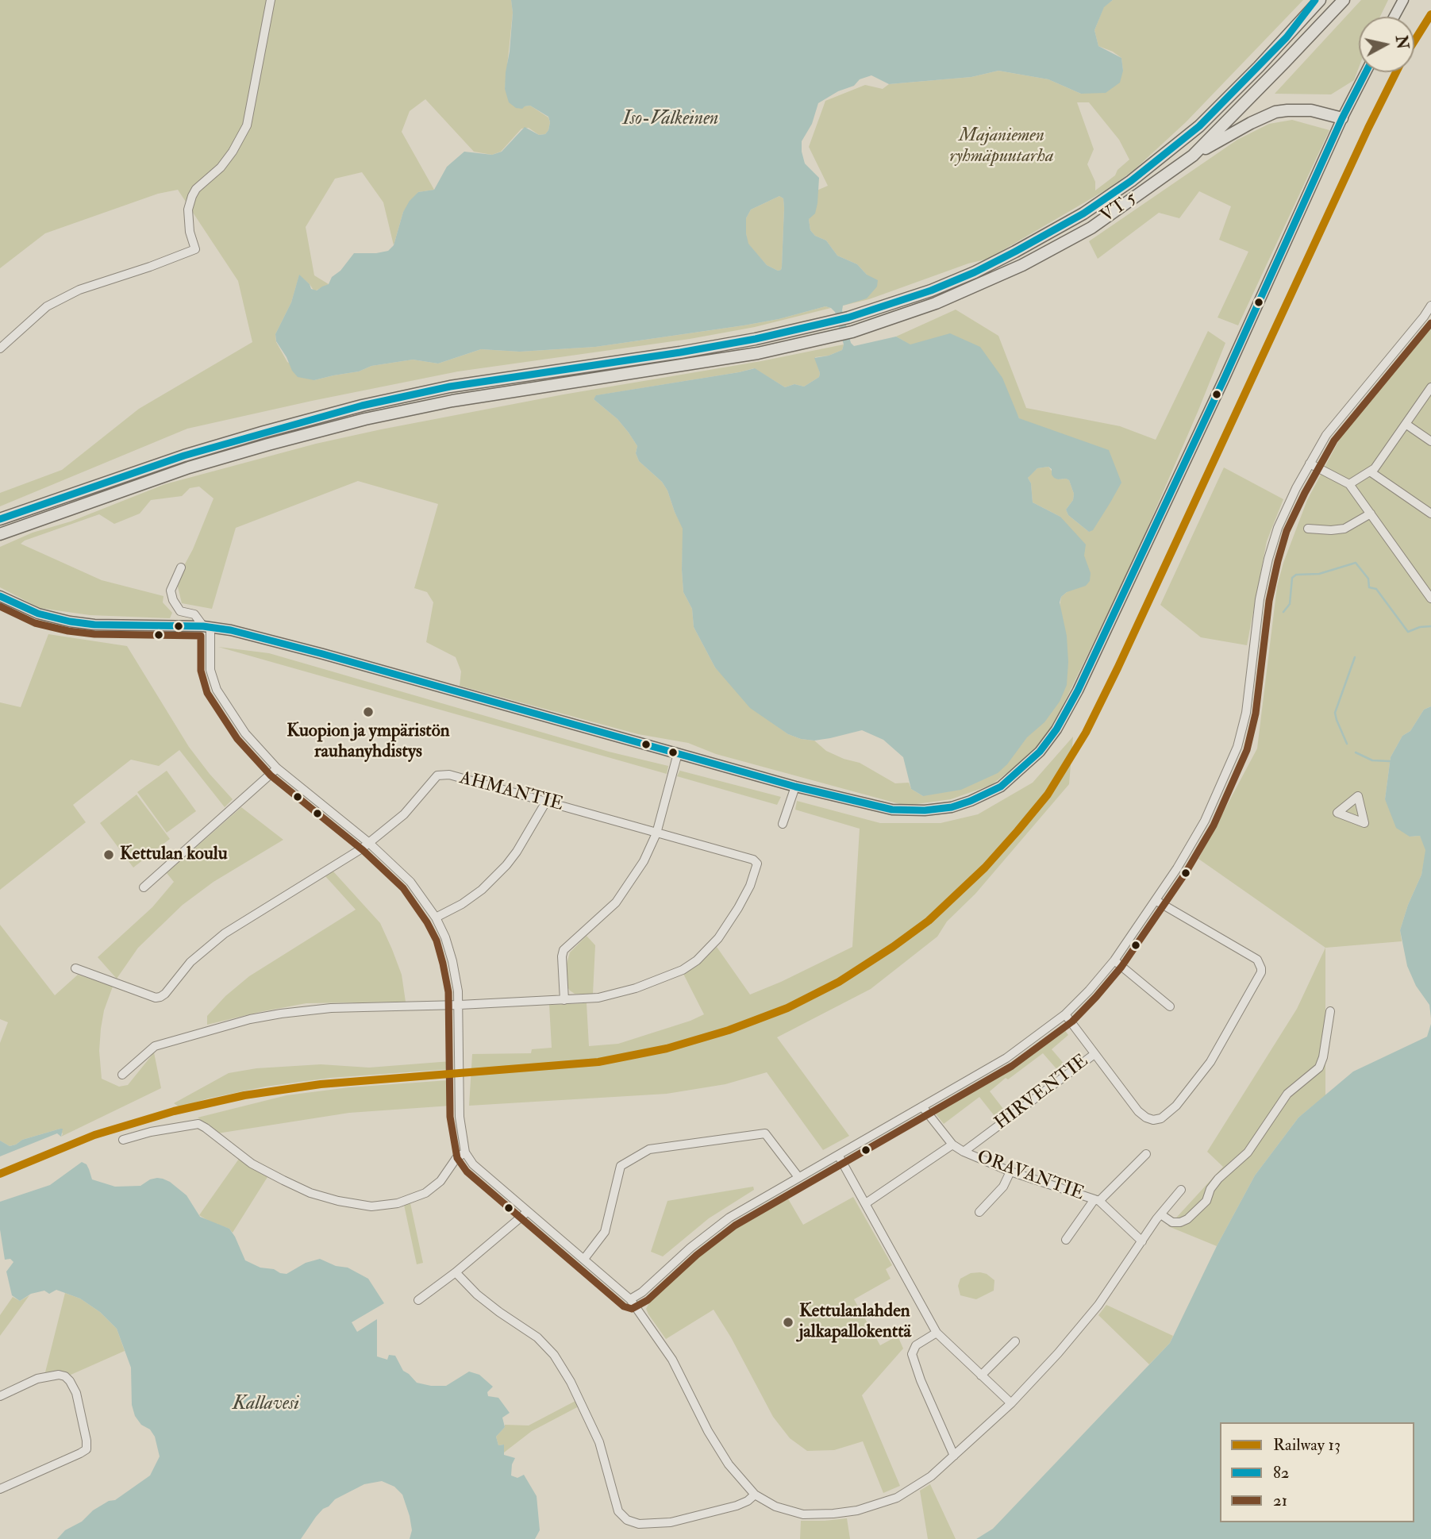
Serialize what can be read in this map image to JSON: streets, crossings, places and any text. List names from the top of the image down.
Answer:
{
  "streets": {
    "highway": ["VT 5"],
    "street": ["AHMANTIE", "HIRVENTIE", "ORAVANTIE"]
  },
  "crossings": [
    ["HIRVENTIE", "ORAVANTIE"]
  ],
  "water": ["Iso-Valkeinen", "Kallavesi"],
  "parks": ["Majaniemen ryhmäpuutarha"],
  "places": ["Kuopion ja ympäristön rauhanyhdistys", "Kettulan koulu", "Kettulanlahden jalkapallokenttä"],
  "lines": ["transit line 82", "rail line 13", "transit line 21"],
  "legend": ["Railway 13", "82", "21"],
  "north": "right"
}
